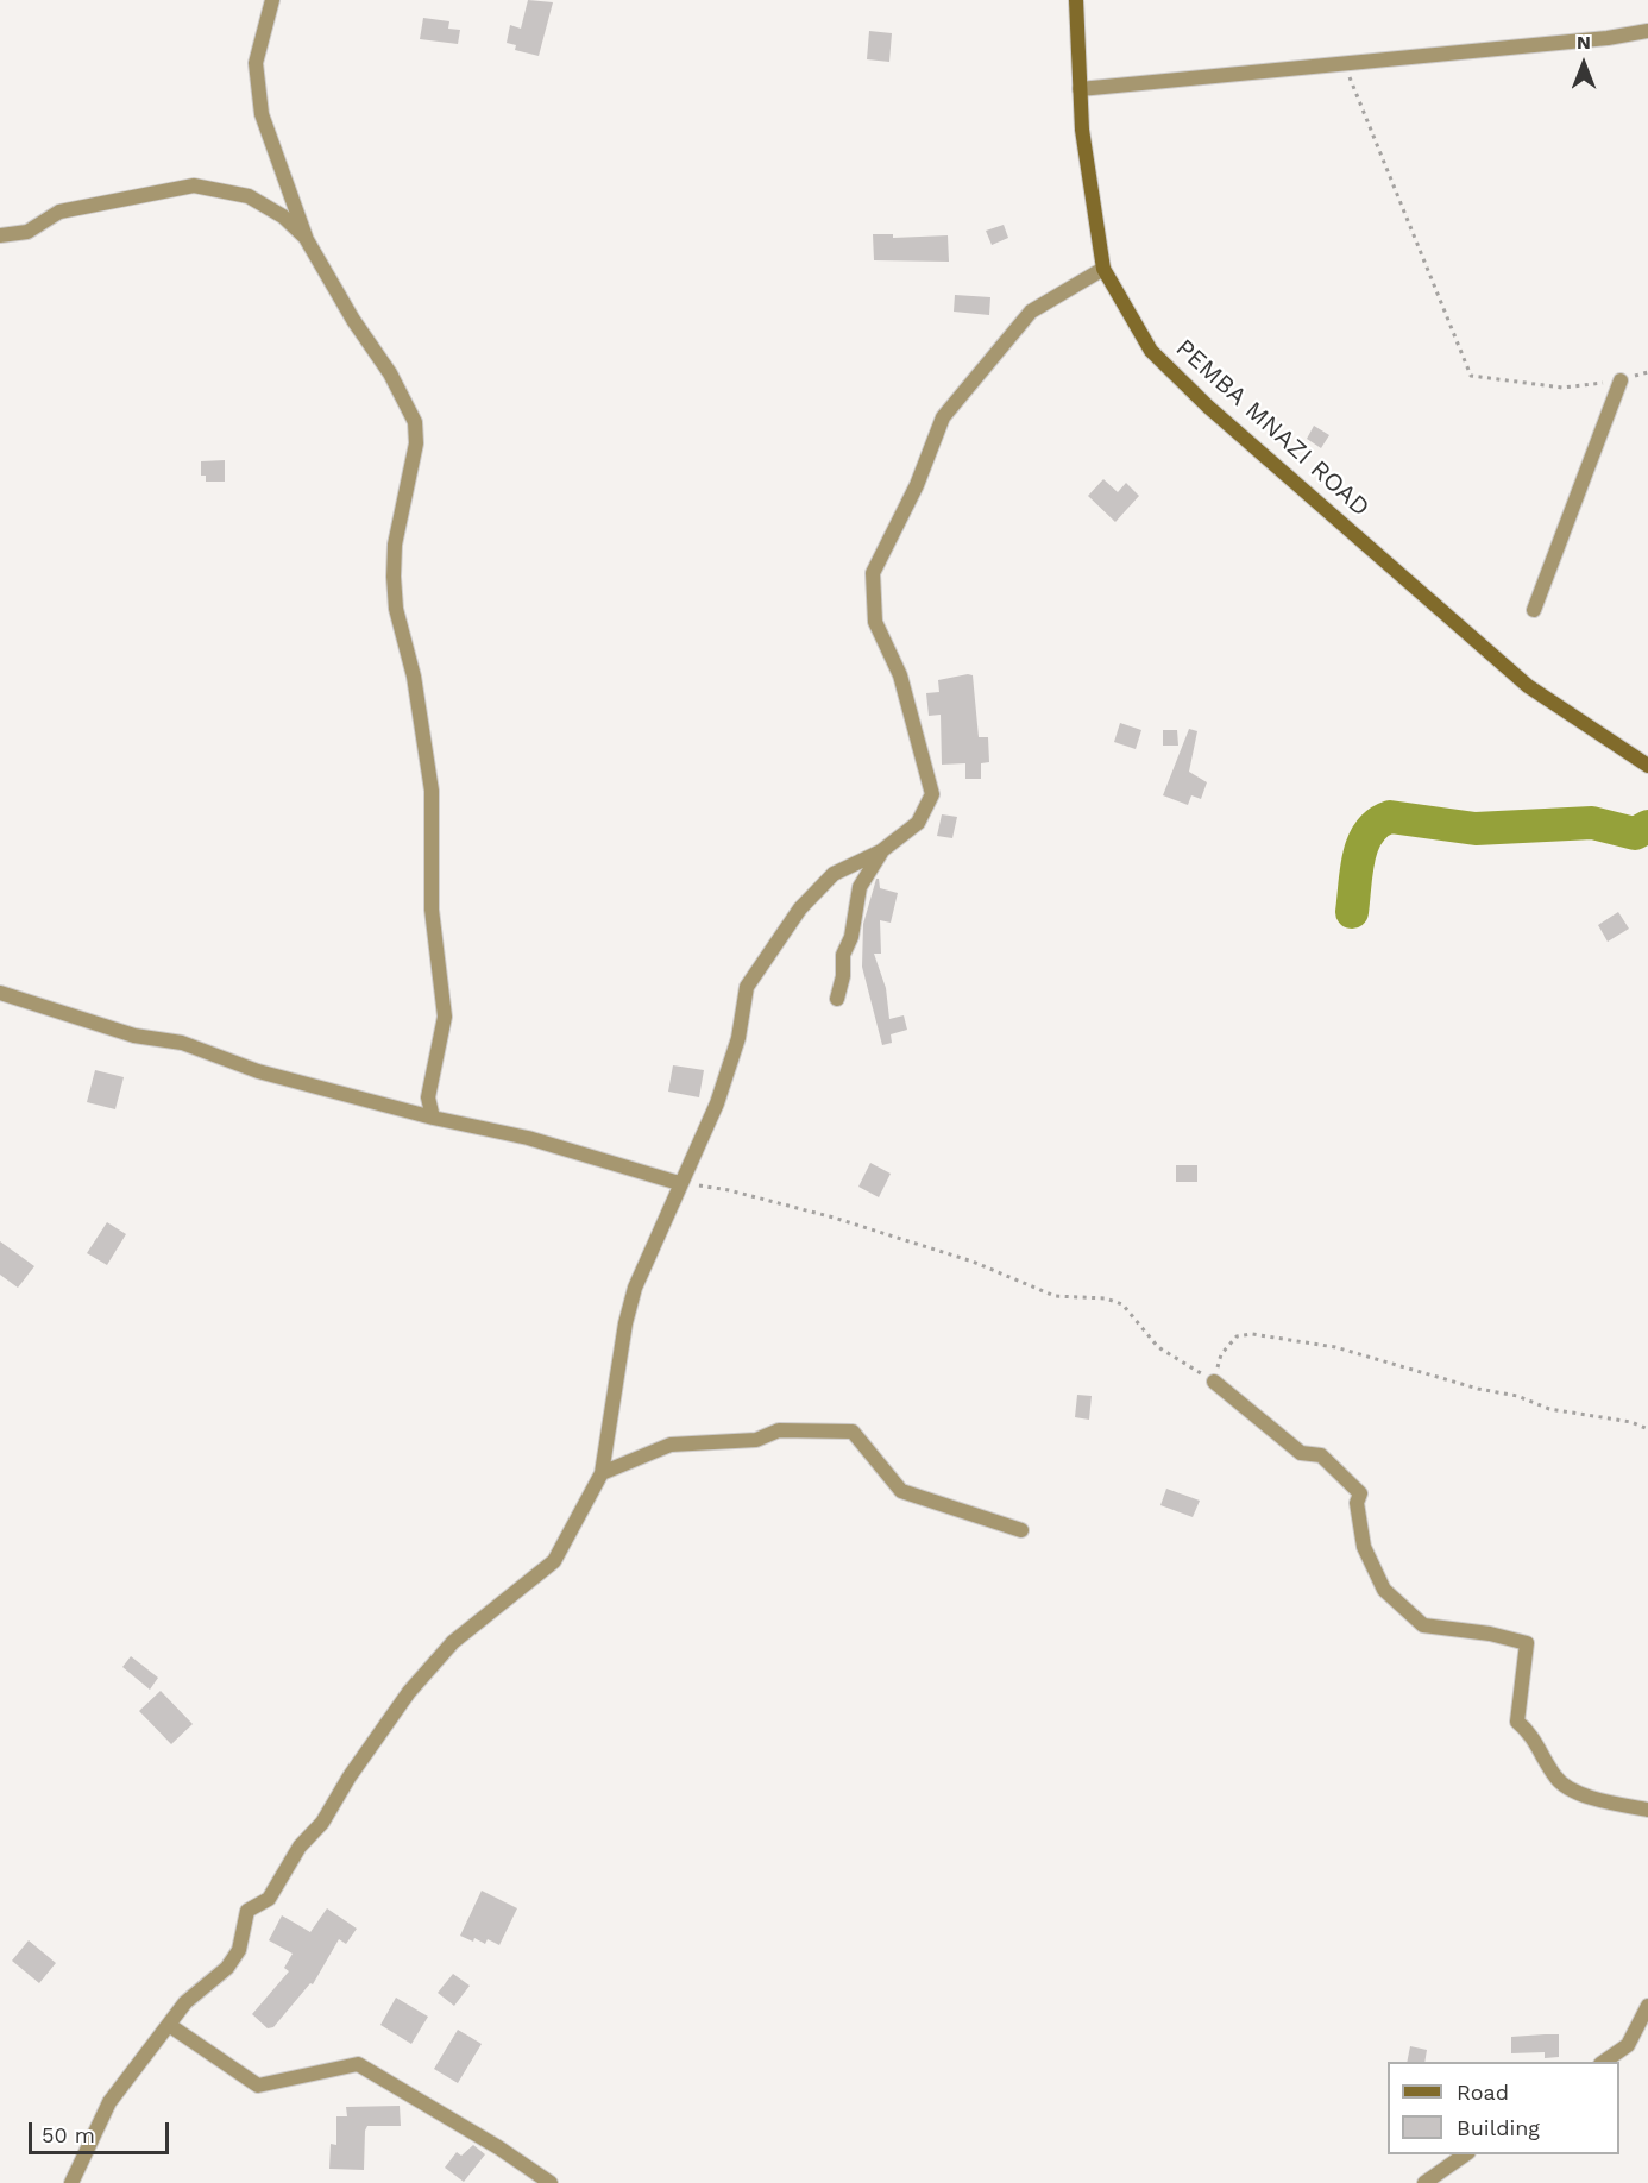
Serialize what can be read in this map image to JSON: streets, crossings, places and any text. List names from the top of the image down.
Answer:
{
  "streets": {
    "main road": ["PEMBA MNAZI ROAD"]
  },
  "legend": ["Road", "Building"],
  "scale_bar": "50 m",
  "north": "top"
}
